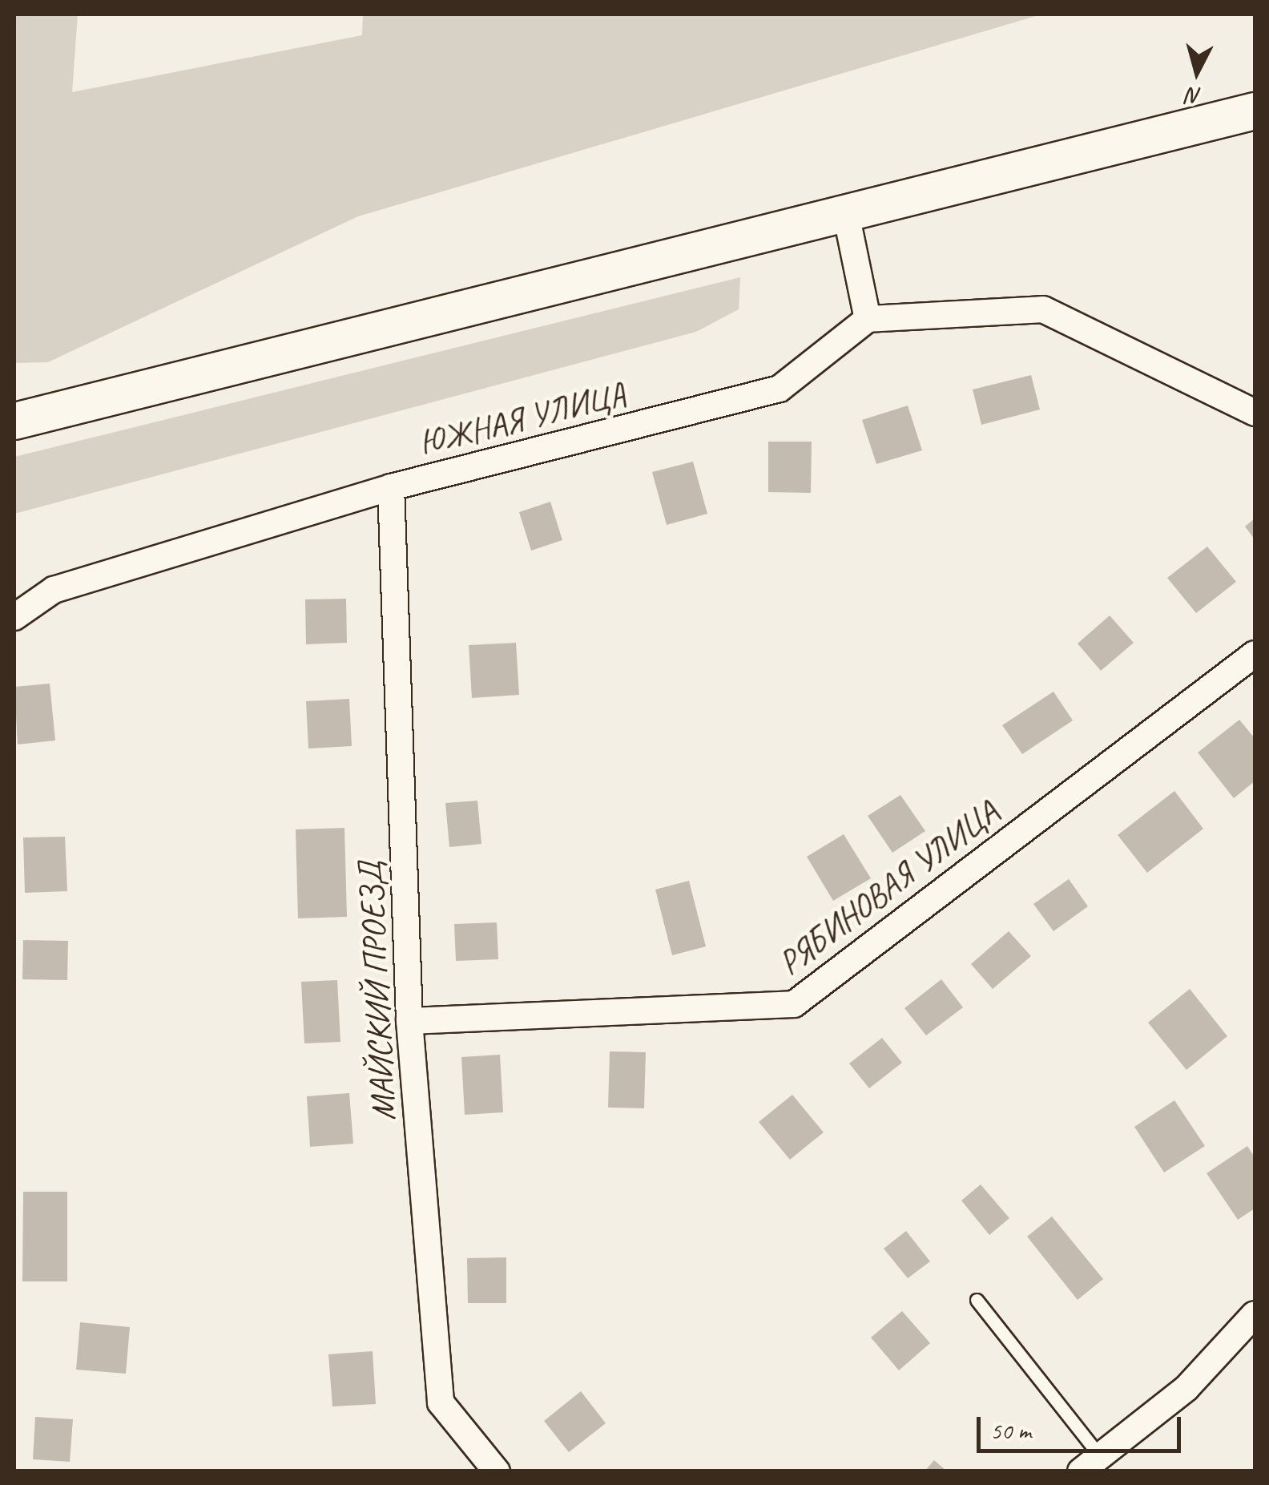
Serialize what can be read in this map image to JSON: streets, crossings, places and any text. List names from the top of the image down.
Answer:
{
  "streets": {
    "street": ["ЮЖНАЯ УЛИЦА", "РЯБИНОВАЯ УЛИЦА", "МАЙСКИЙ ПРОЕЗД"]
  },
  "crossings": [
    ["ЮЖНАЯ УЛИЦА", "МАЙСКИЙ ПРОЕЗД"],
    ["РЯБИНОВАЯ УЛИЦА", "МАЙСКИЙ ПРОЕЗД"]
  ],
  "scale_bar": "50 m",
  "north": "bottom"
}
